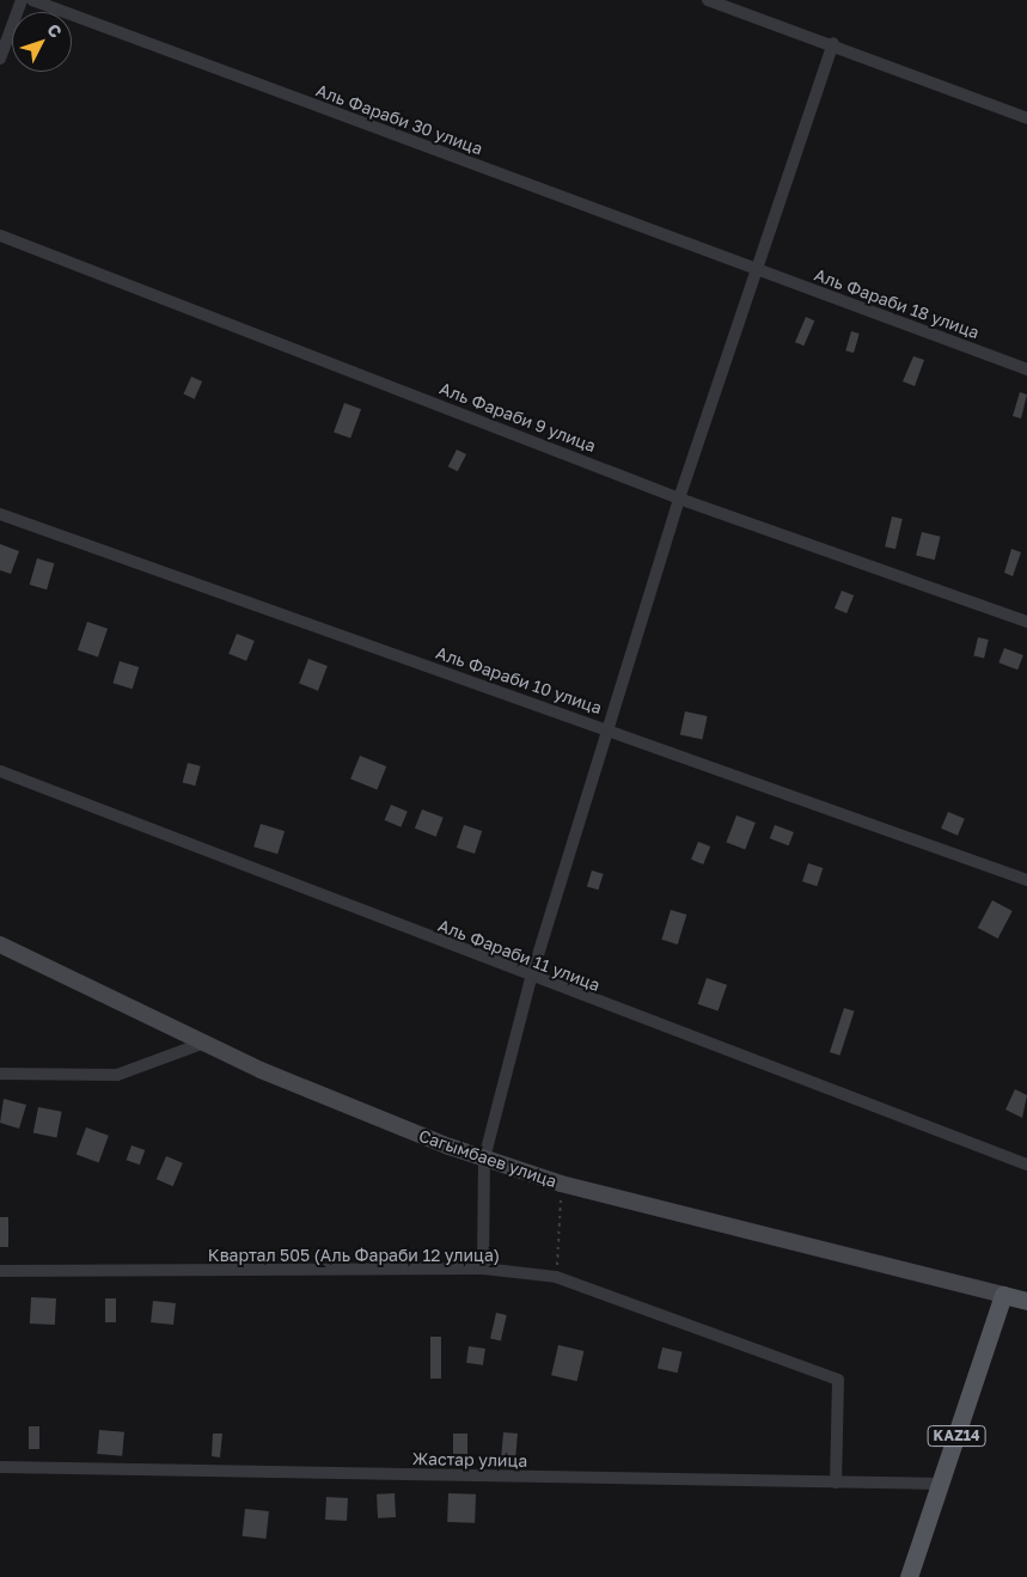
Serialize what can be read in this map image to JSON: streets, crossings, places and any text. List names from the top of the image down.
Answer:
{
  "streets": {
    "main road": ["KAZ14"],
    "street": [
      "Аль Фараби 30 улица",
      "Аль Фараби 18 улица",
      "Аль Фараби 9 улица",
      "Аль Фараби 10 улица",
      "Аль Фараби 11 улица",
      "Сагымбаев улица",
      "Квартал 505 (Аль Фараби 12 улица)",
      "Жастар улица"
    ]
  },
  "crossings": [
    ["Аль Фараби 30 улица", "Аль Фараби 18 улица"],
    ["Сагымбаев улица", "KAZ14"],
    ["Квартал 505 (Аль Фараби 12 улица)", "Жастар улица"],
    ["KAZ14", "Жастар улица"]
  ],
  "north": "top right"
}
